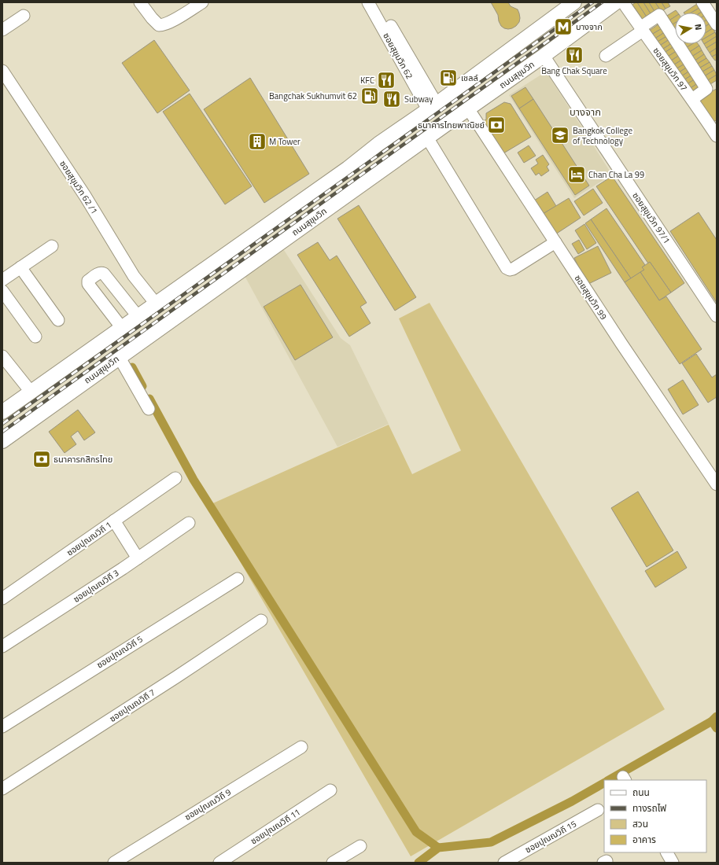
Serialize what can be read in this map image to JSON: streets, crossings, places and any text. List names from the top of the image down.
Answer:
{
  "streets": {
    "main road": ["ถนนสุขุมวิท"],
    "street": [
      "ซอยสุขุมวิท 62",
      "ซอยสุขุมวิท 97",
      "ซอยสุขุมวิท 62 /1",
      "ซอยสุขุมวิท 97/1",
      "ซอยสุขุมวิท 99",
      "ซอยปุณณวิถี 1",
      "ซอยปุณณวิถี 3",
      "ซอยปุณณวิถี 5",
      "ซอยปุณณวิถี 7",
      "ซอยปุณณวิถี 9",
      "ซอยปุณณวิถี 11",
      "ซอยปุณณวิถี 15"
    ]
  },
  "crossings": [
    ["ถนนสุขุมวิท", "ซอยสุขุมวิท 97/1"],
    ["ถนนสุขุมวิท", "ซอยสุขุมวิท 99"]
  ],
  "districts": ["บางจาก"],
  "places": {
    "metro station": ["บางจาก"],
    "restaurant": ["Bang Chak Square", "KFC", "Subway"],
    "fuel station": ["เชลล์", "Bangchak Sukhumvit 62"],
    "bank": ["ธนาคารไทยพาณิชย์", "ธนาคารกสิกรไทย"],
    "school or university": ["Bangkok College of Technology"],
    "building": ["M Tower"],
    "hotel": ["Chan Cha La 99"]
  },
  "legend": [
    "ถนน",
    "ทางรถไฟ",
    "สวน",
    "อาคาร"
  ],
  "north": "right"
}
